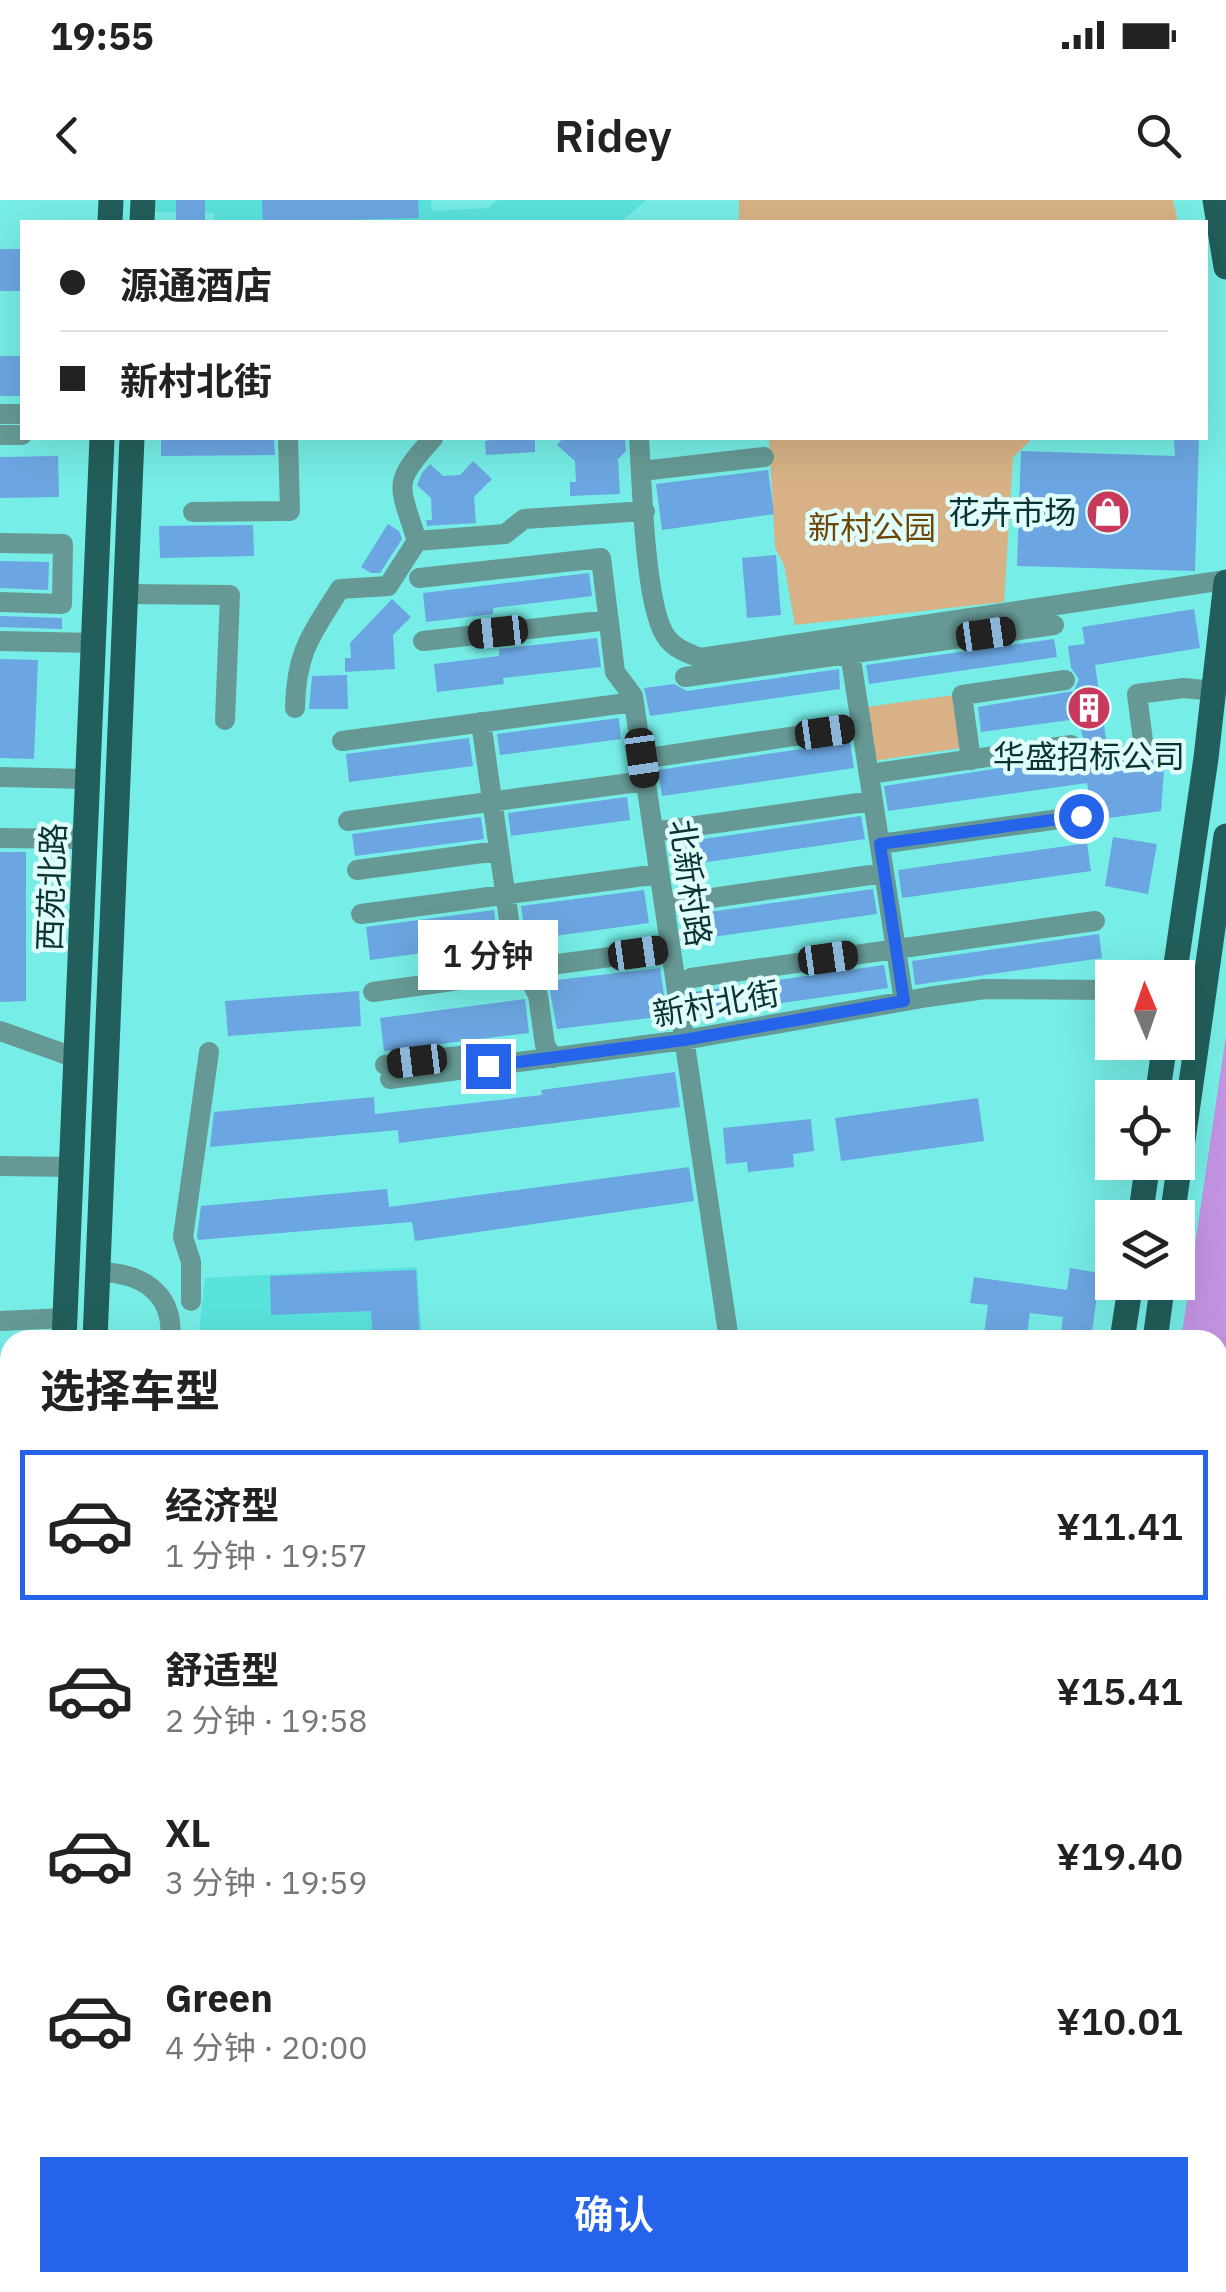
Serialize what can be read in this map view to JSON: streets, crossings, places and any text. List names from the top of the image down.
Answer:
{
  "streets": {
    "main road": ["西苑北路"],
    "street": ["北新村路", "新村北街"]
  },
  "crossings": [
    ["北新村路", "新村北街"]
  ],
  "parks": ["新村公园"],
  "places": {
    "shop": ["花卉市场"],
    "building": ["华盛招标公司"]
  },
  "north": "top",
  "page": {
    "status": "19:55",
    "header": "Ridey",
    "banner": ["源通酒店", "新村北街"],
    "bubble": "1 分钟",
    "heading": "选择车型",
    "list": [
      {
        "name": "经济型",
        "note": "1 分钟 · 19:57",
        "value": "¥11.41"
      },
      {
        "name": "舒适型",
        "note": "2 分钟 · 19:58",
        "value": "¥15.41"
      },
      {
        "name": "XL",
        "note": "3 分钟 · 19:59",
        "value": "¥19.40"
      },
      {
        "name": "Green",
        "note": "4 分钟 · 20:00",
        "value": "¥10.01"
      }
    ],
    "buttons": "确认"
  }
}
